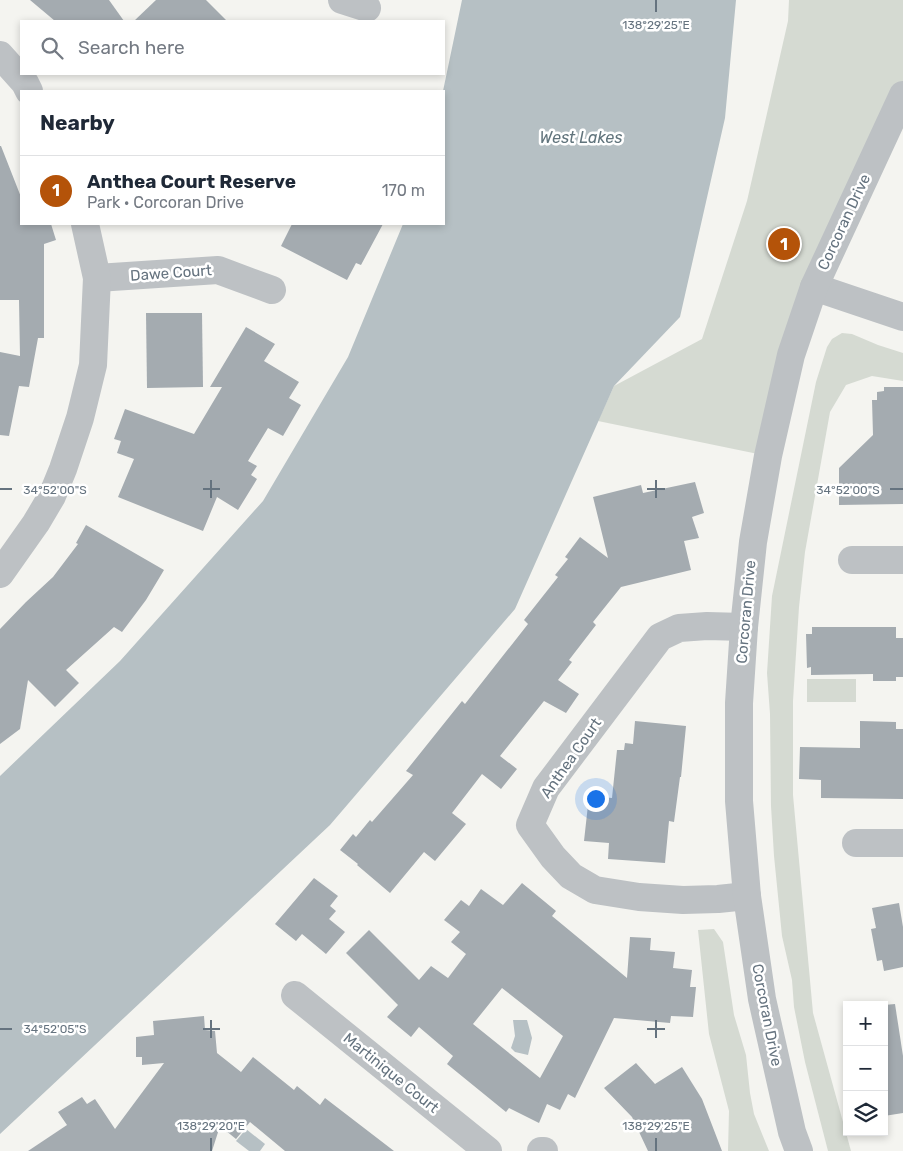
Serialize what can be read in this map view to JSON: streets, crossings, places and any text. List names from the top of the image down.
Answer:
{
  "streets": {
    "street": [
      "Corcoran Drive",
      "Dawe Court",
      "Anthea Court",
      "Martinique Court"
    ]
  },
  "crossings": [
    ["Corcoran Drive", "Anthea Court"]
  ],
  "water": ["West Lakes"],
  "page": {
    "search": "Search here",
    "heading": "Nearby",
    "list": [
      {
        "mark": "1",
        "name": "Anthea Court Reserve",
        "note": "Park · Corcoran Drive",
        "value": "170 m"
      }
    ],
    "pins": "1",
    "map_buttons": ["+", "−"]
  },
  "coordinates": [
    "138°29'25\"E",
    "34°52'00\"S",
    "34°52'05\"S",
    "138°29'20\"E"
  ]
}
